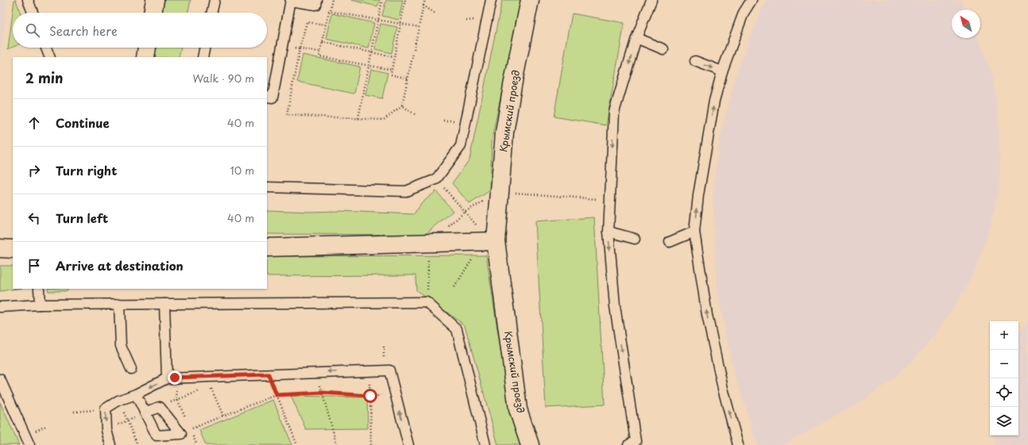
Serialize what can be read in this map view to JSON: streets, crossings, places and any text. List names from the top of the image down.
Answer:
{
  "streets": {
    "street": ["Крымский проезд"]
  },
  "north": "top left",
  "page": {
    "search": "Search here",
    "heading": ["2 min", "Walk · 90 m"],
    "list": [
      ["Continue", "40 m"],
      ["Turn right", "10 m"],
      ["Turn left", "40 m"],
      "Arrive at destination"
    ],
    "map_buttons": ["+", "−"]
  }
}
